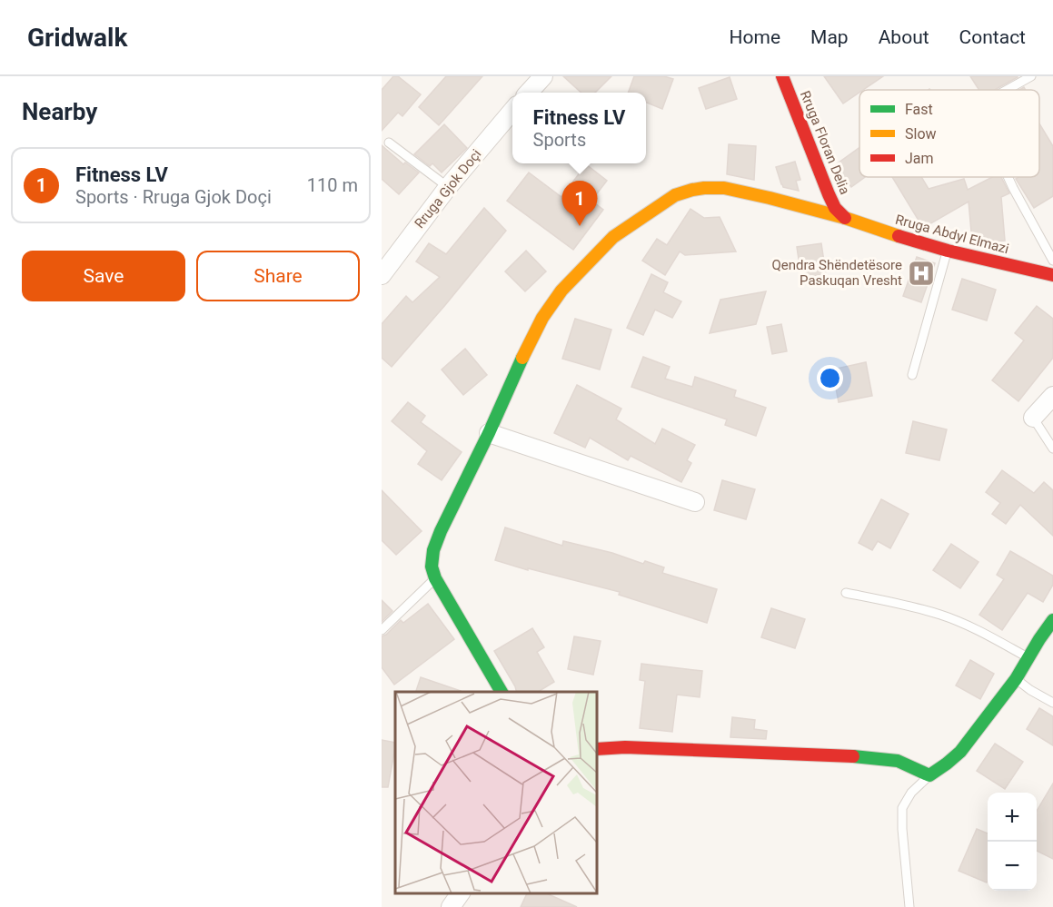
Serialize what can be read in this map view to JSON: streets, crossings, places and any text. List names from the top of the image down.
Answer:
{
  "streets": {
    "street": ["Rruga Floran Delia", "Rruga Gjok Doçi", "Rruga Abdyl Elmazi"]
  },
  "crossings": [
    ["Rruga Floran Delia", "Rruga Abdyl Elmazi"]
  ],
  "places": {
    "hospital": ["Qendra Shëndetësore Paskuqan Vresht"]
  },
  "legend": ["Fast", "Slow", "Jam"],
  "page": {
    "header": "Gridwalk",
    "nav": [
      "Home",
      "Map",
      "About",
      "Contact"
    ],
    "heading": "Nearby",
    "popup": ["Fitness LV", "Sports"],
    "list": [
      {
        "mark": "1",
        "name": "Fitness LV",
        "note": "Sports · Rruga Gjok Doçi",
        "value": "110 m"
      }
    ],
    "pins": "1",
    "buttons": ["Save", "Share"],
    "map_buttons": ["+", "−"]
  }
}
